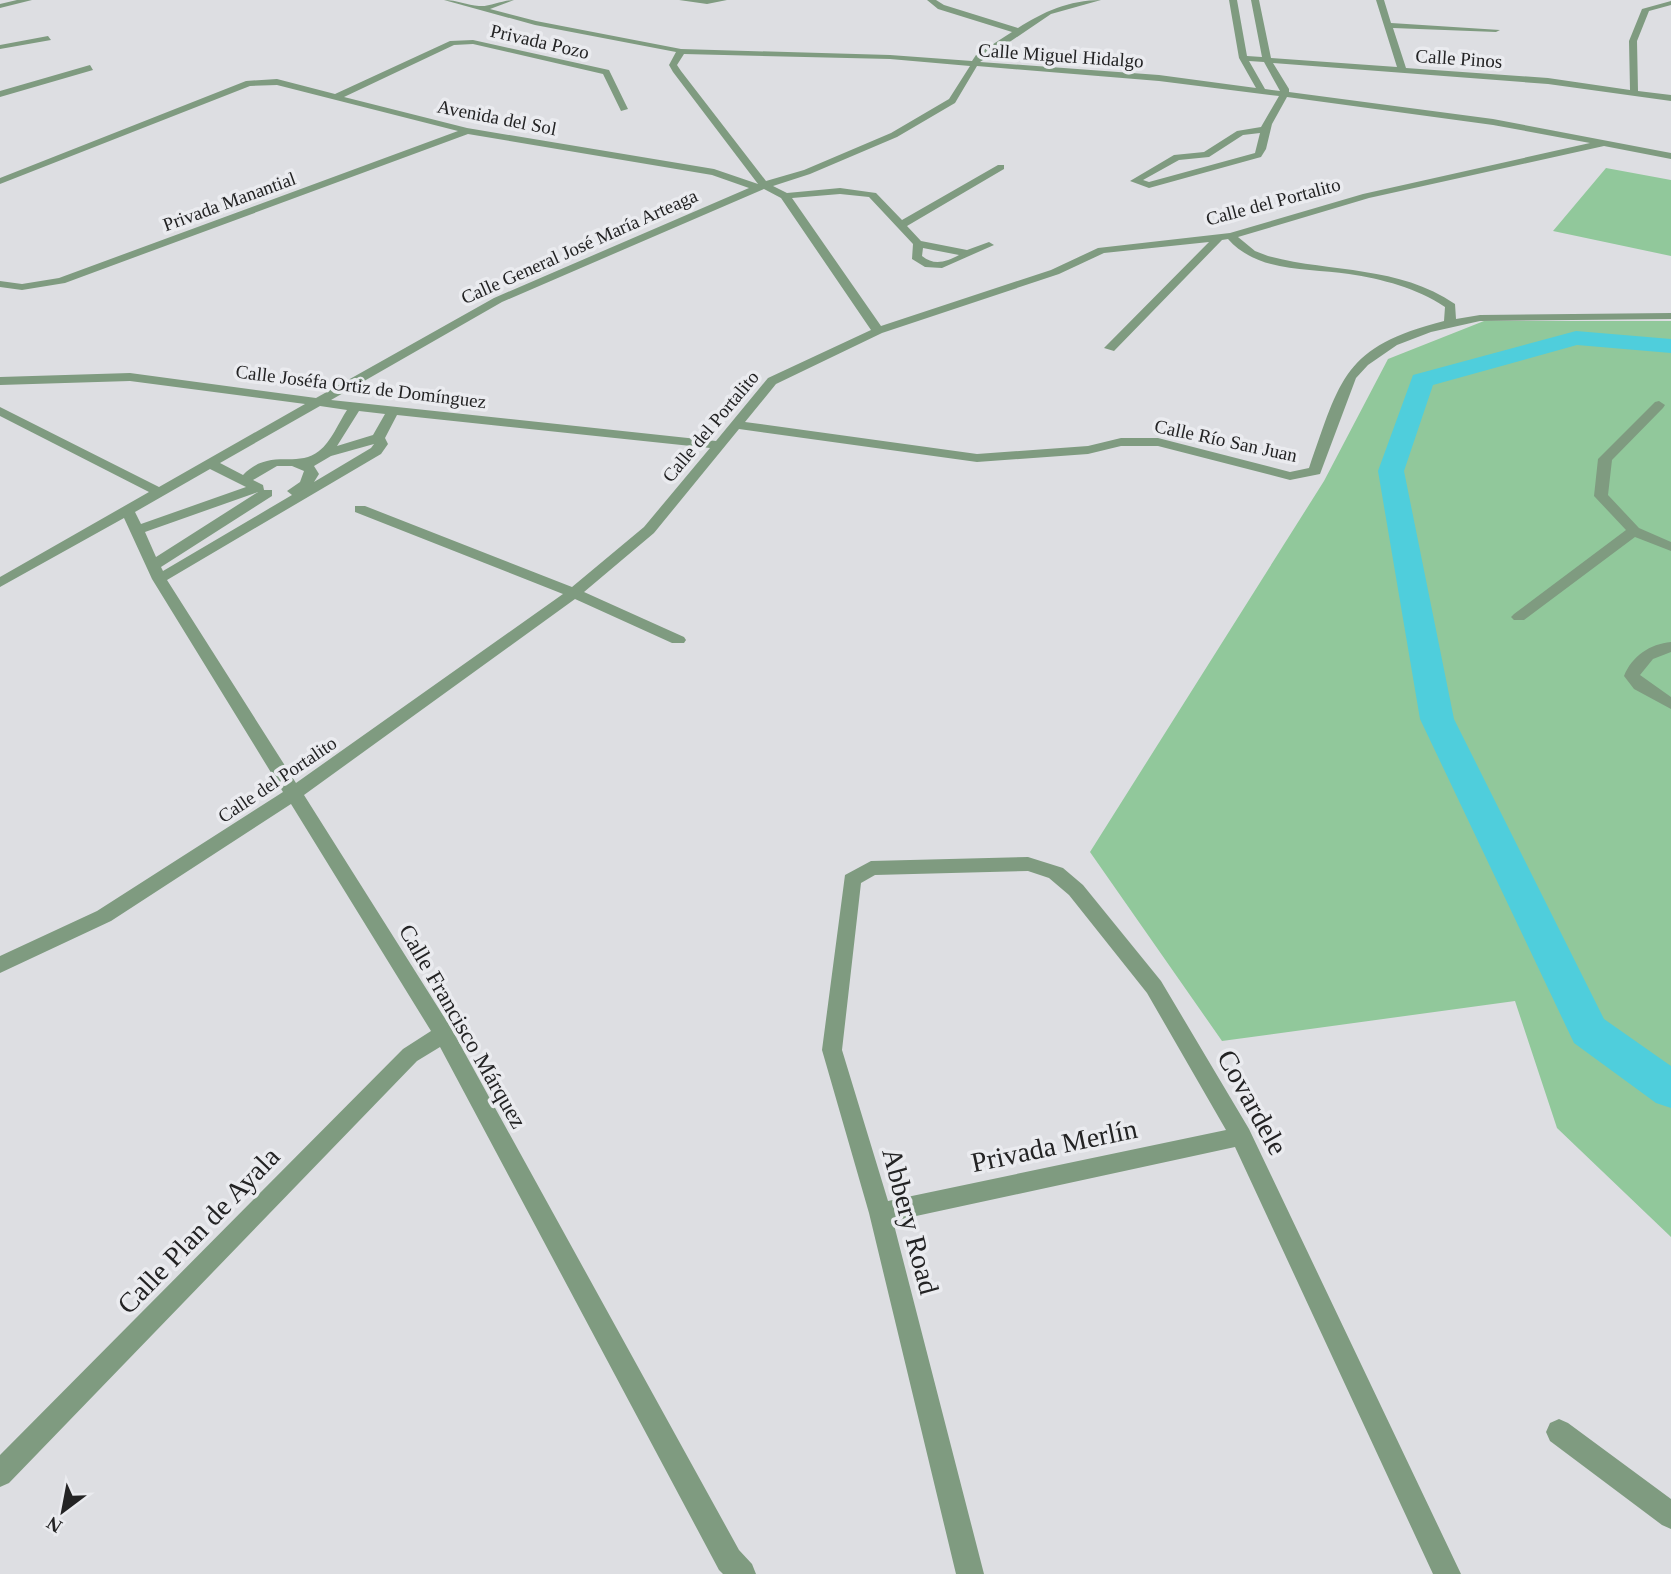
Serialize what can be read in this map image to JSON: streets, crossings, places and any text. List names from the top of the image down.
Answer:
{
  "streets": {
    "street": [
      "Privada Pozo",
      "Calle Miguel Hidalgo",
      "Calle Pinos",
      "Avenida del Sol",
      "Privada Manantial",
      "Calle del Portalito",
      "Calle General José María Arteaga",
      "Calle Joséfa Ortiz de Domínguez",
      "Calle Río San Juan",
      "Calle Francisco Márquez",
      "Covardele",
      "Privada Merlín",
      "Abbery Road",
      "Calle Plan de Ayala"
    ]
  },
  "crossings": [
    ["Privada Pozo", "Avenida del Sol"],
    ["Calle Miguel Hidalgo", "Calle del Portalito"],
    ["Calle Miguel Hidalgo", "Calle General José María Arteaga"],
    ["Avenida del Sol", "Privada Manantial"],
    ["Avenida del Sol", "Calle General José María Arteaga"],
    ["Calle del Portalito", "Calle Joséfa Ortiz de Domínguez"],
    ["Calle del Portalito", "Calle Río San Juan"],
    ["Calle del Portalito", "Calle Francisco Márquez"],
    ["Calle General José María Arteaga", "Calle Joséfa Ortiz de Domínguez"],
    ["Calle General José María Arteaga", "Calle Francisco Márquez"],
    ["Calle Francisco Márquez", "Calle Plan de Ayala"],
    ["Covardele", "Privada Merlín"],
    ["Covardele", "Abbery Road"],
    ["Privada Merlín", "Abbery Road"]
  ],
  "north": "bottom left"
}
